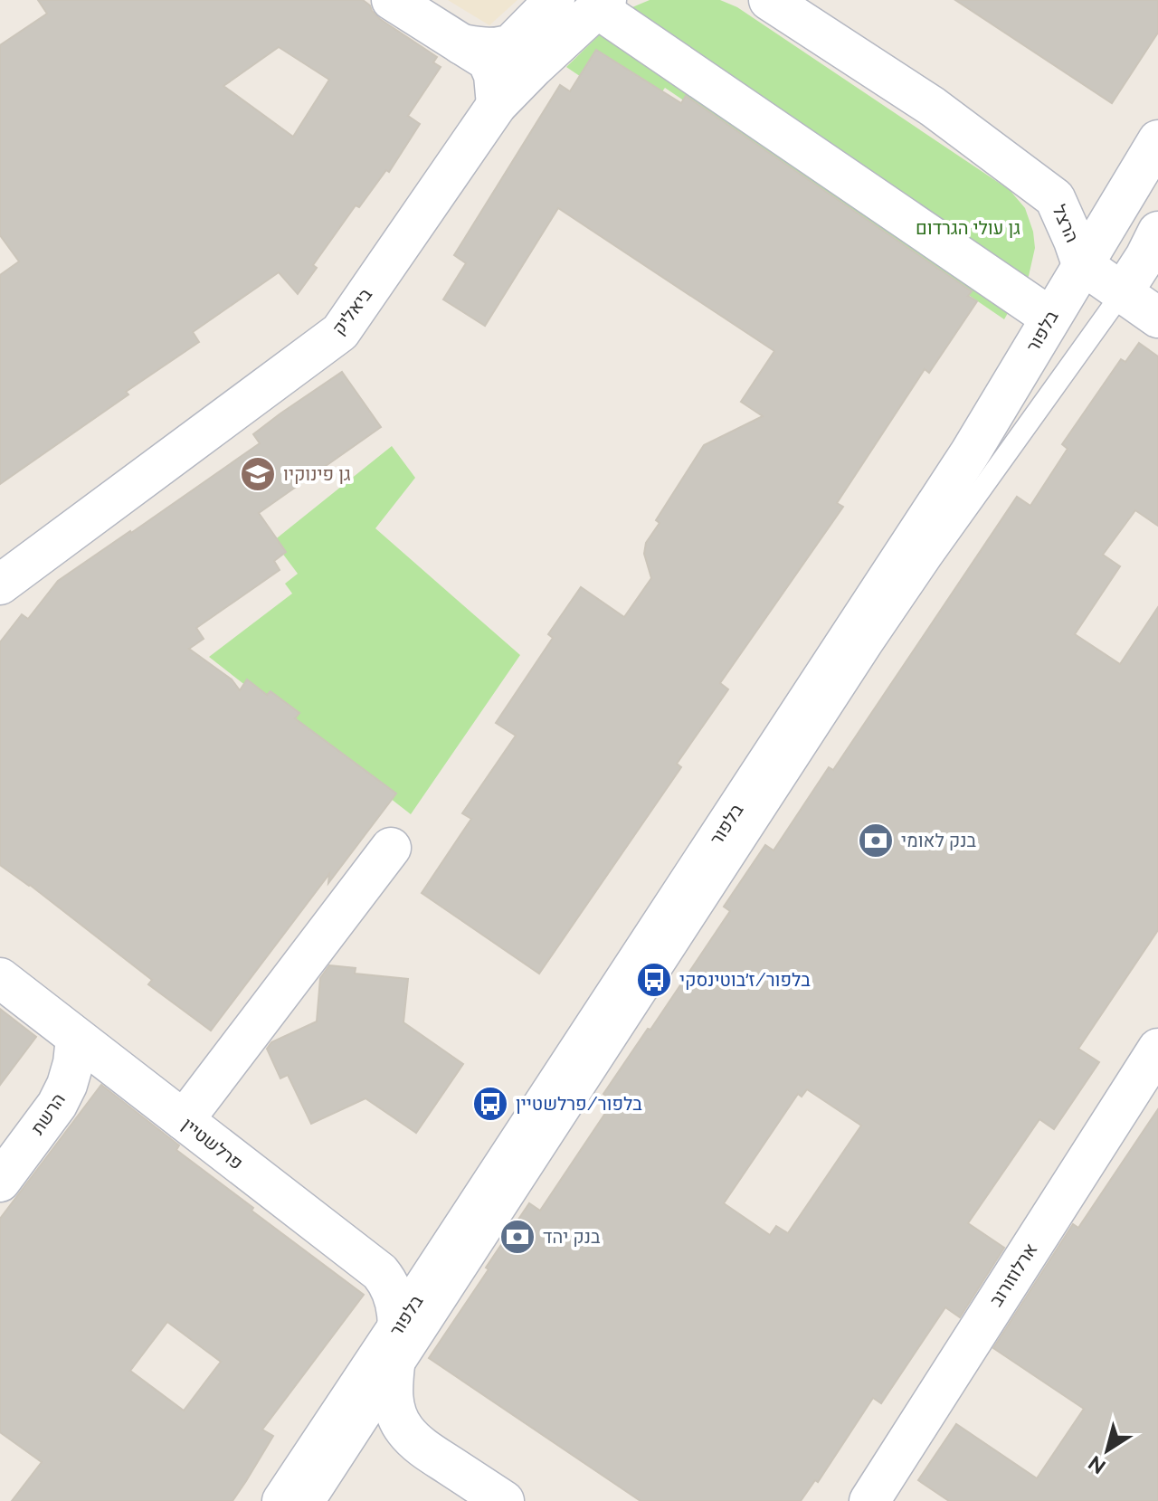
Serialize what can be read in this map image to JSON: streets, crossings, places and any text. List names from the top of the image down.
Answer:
{
  "streets": {
    "street": [
      "הרצל",
      "ביאליק",
      "בלפור",
      "הרשת",
      "פרלשטיין",
      "ארלוזורוב"
    ]
  },
  "crossings": [
    ["הרצל", "בלפור"],
    ["בלפור", "פרלשטיין"],
    ["הרשת", "פרלשטיין"]
  ],
  "parks": ["גן עולי הגרדום"],
  "places": {
    "school or university": ["גן פינוקיו"],
    "bank": ["בנק לאומי", "בנק יהד"],
    "bus stop": ["בלפור/ז׳בוטינסקי", "בלפור/פרלשטיין"]
  },
  "north": "bottom left"
}
